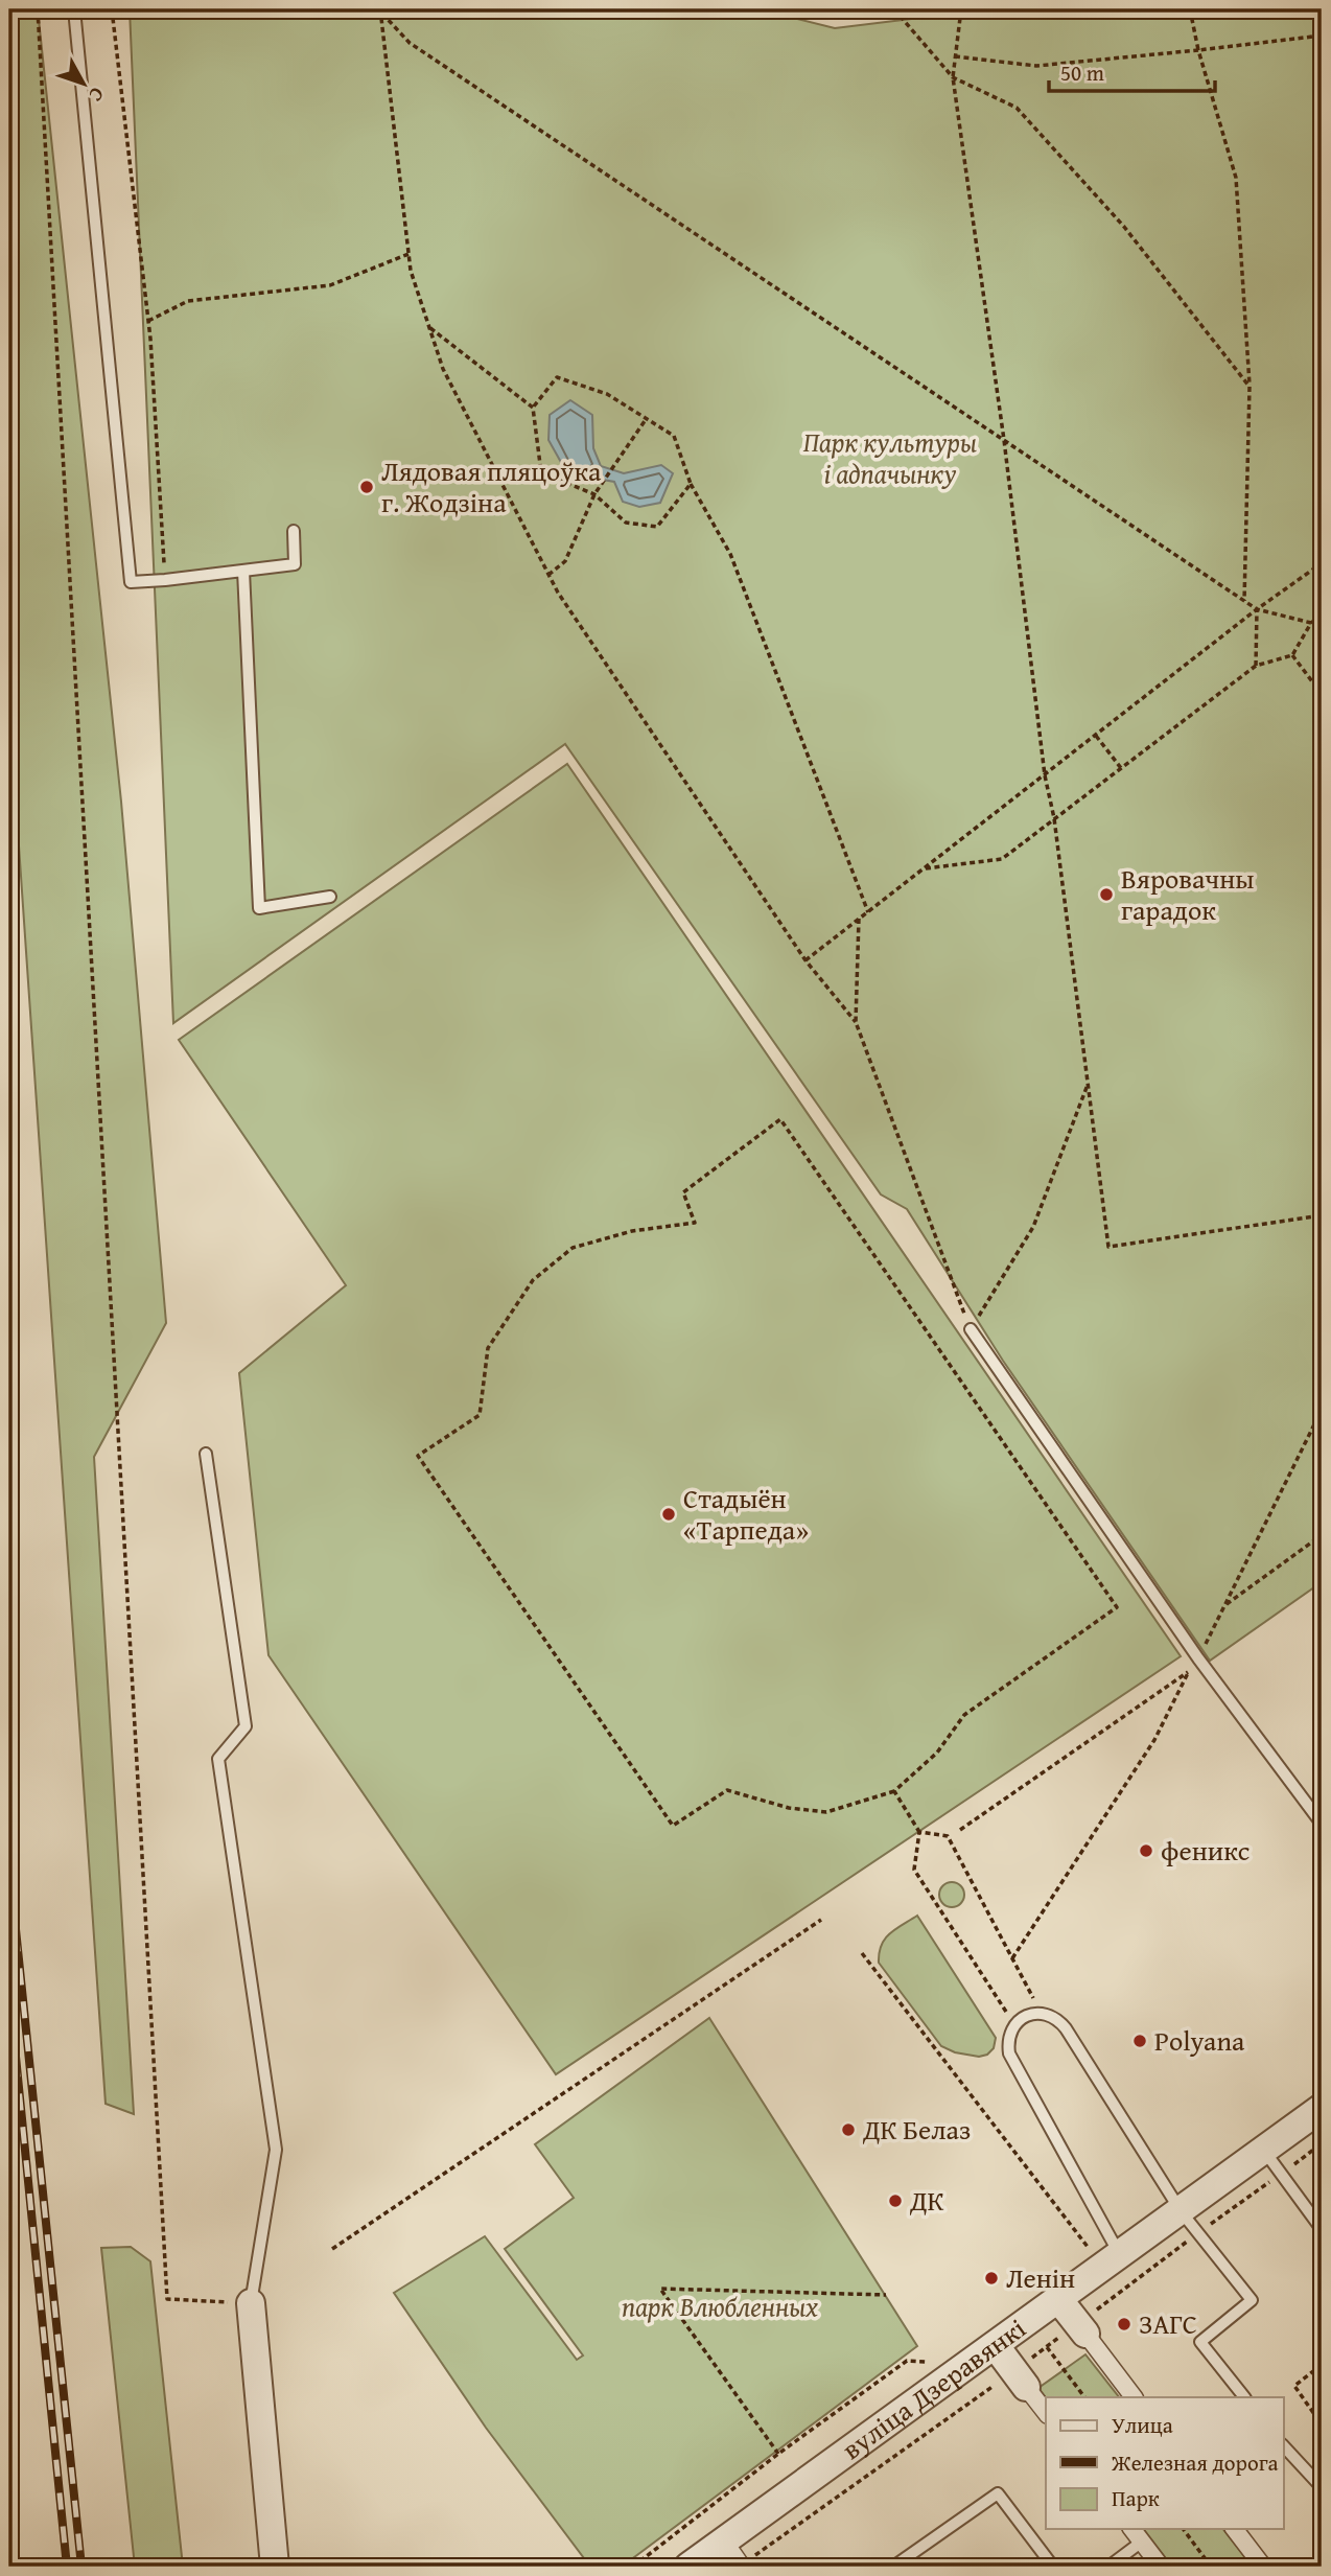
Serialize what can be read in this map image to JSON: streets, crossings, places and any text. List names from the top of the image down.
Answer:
{
  "streets": {
    "street": ["вуліца Дзеравянкі"]
  },
  "parks": ["Парк культуры і адпачынку", "парк Влюбленных"],
  "places": [
    "Лядовая пляцоўка г. Жодзіна",
    "Вяровачны гарадок",
    "Стадыён «Тарпеда»",
    "феникс",
    "Polyana",
    "ДК Белаз",
    "ДК",
    "Ленін",
    "ЗАГС"
  ],
  "legend": ["Улица", "Железная дорога", "Парк"],
  "scale_bar": "50 m",
  "north": "bottom right"
}
